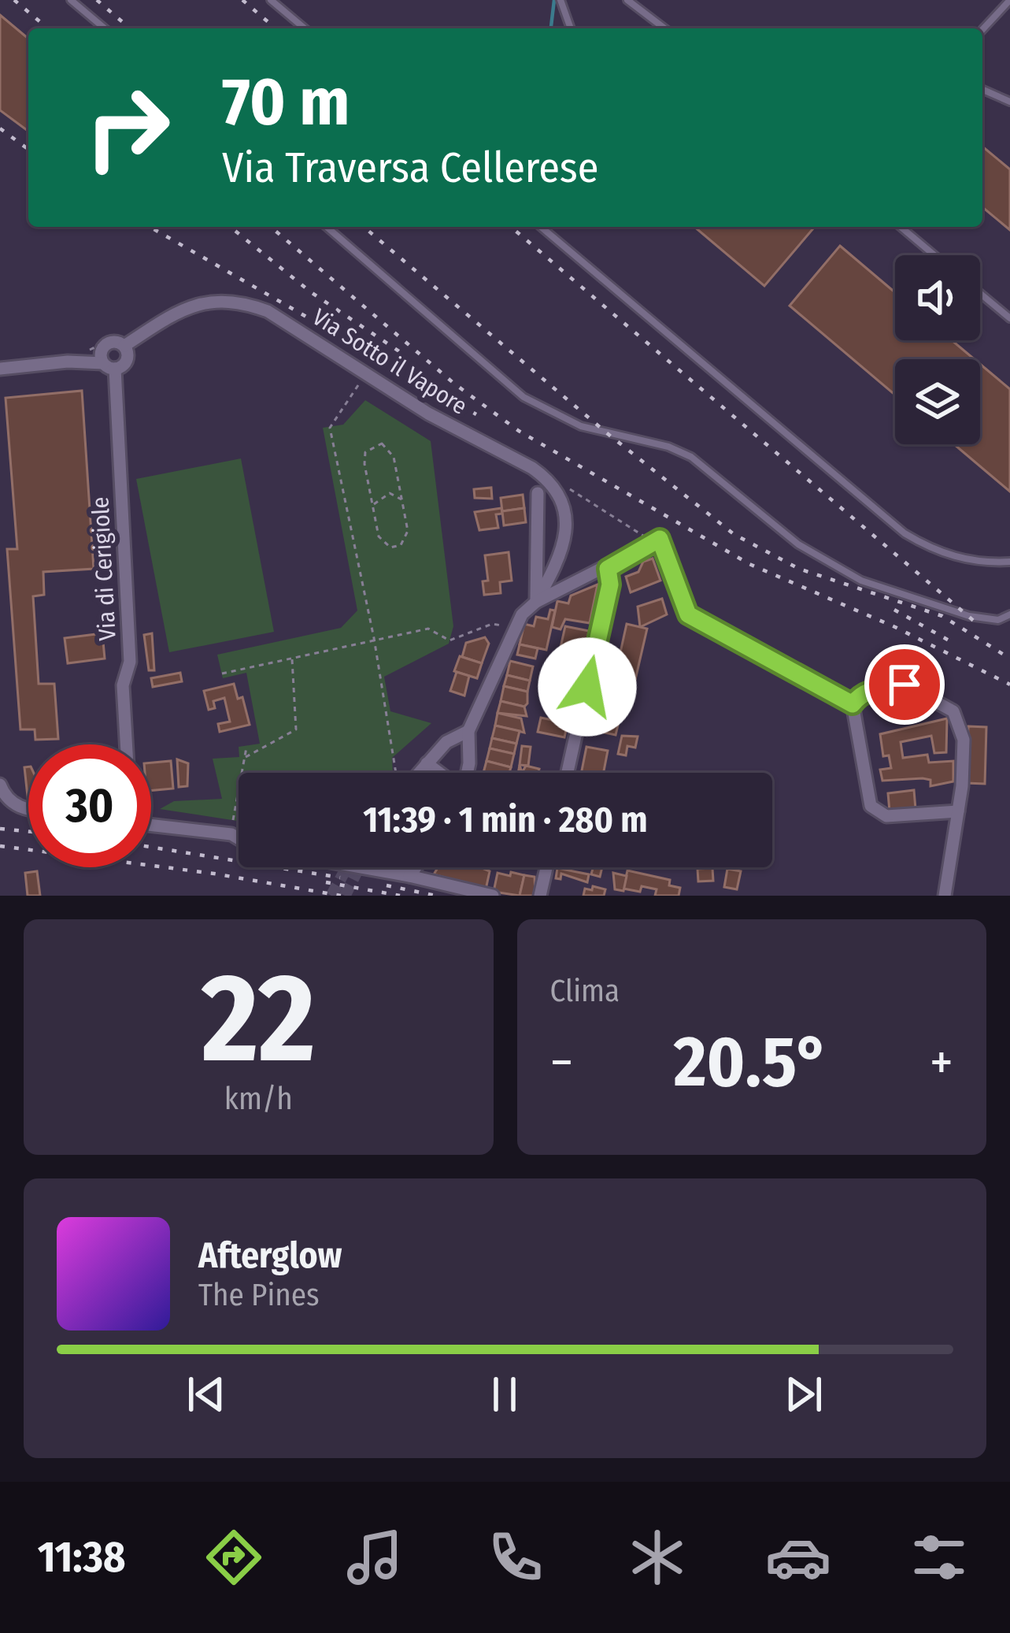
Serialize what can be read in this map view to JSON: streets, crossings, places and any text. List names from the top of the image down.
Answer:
{
  "streets": {
    "street": ["Via Sotto il Vapore", "Via di Cerigiole"]
  },
  "page": {
    "turn": ["70 m", "Via Traversa Cellerese"],
    "limit": "30",
    "trip": "11:39 · 1 min · 280 m",
    "tile": [
      ["22", "km/h"],
      "Clima"
    ],
    "heat": ["−", "20.5°", "+"],
    "song": ["Afterglow", "The Pines"],
    "tabs": "11:38"
  }
}
